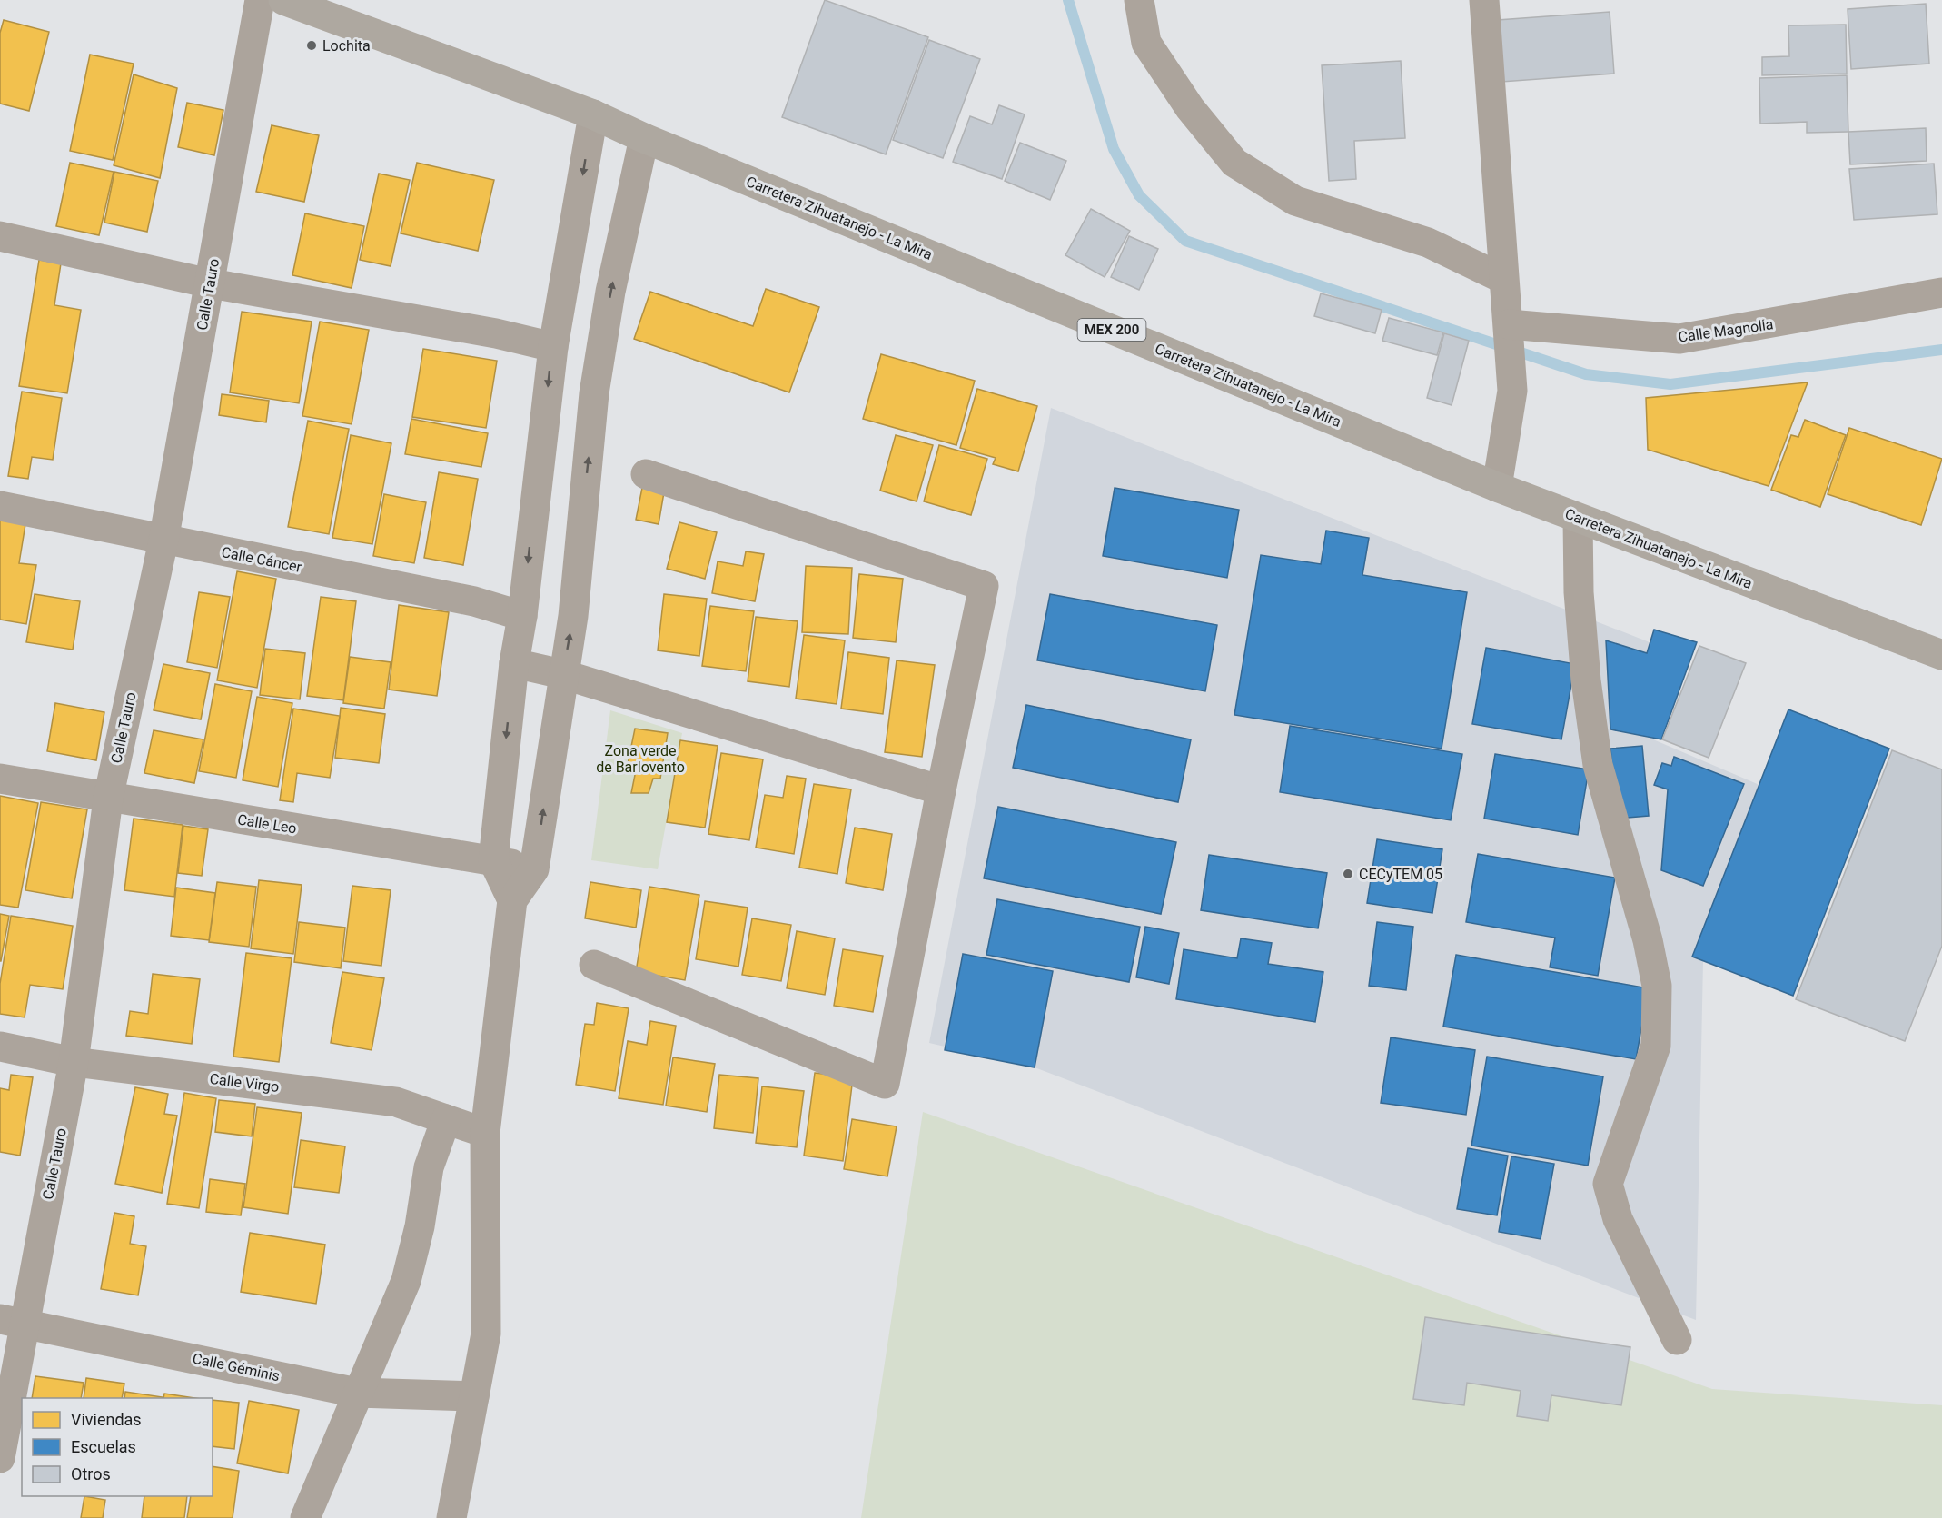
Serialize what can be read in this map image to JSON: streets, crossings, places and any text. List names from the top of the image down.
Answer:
{
  "streets": {
    "highway": ["Carretera Zihuatanejo - La Mira", "MEX 200"],
    "street": [
      "Calle Tauro",
      "Calle Magnolia",
      "Calle Cáncer",
      "Calle Leo",
      "Calle Virgo",
      "Calle Géminis"
    ]
  },
  "crossings": [
    ["Calle Tauro", "Calle Cáncer"],
    ["Calle Tauro", "Calle Leo"],
    ["Calle Tauro", "Calle Virgo"],
    ["Calle Tauro", "Calle Géminis"]
  ],
  "parks": ["Zona verde de Barlovento"],
  "places": ["Lochita", "CECyTEM 05"],
  "legend": ["Viviendas", "Escuelas", "Otros"]
}
